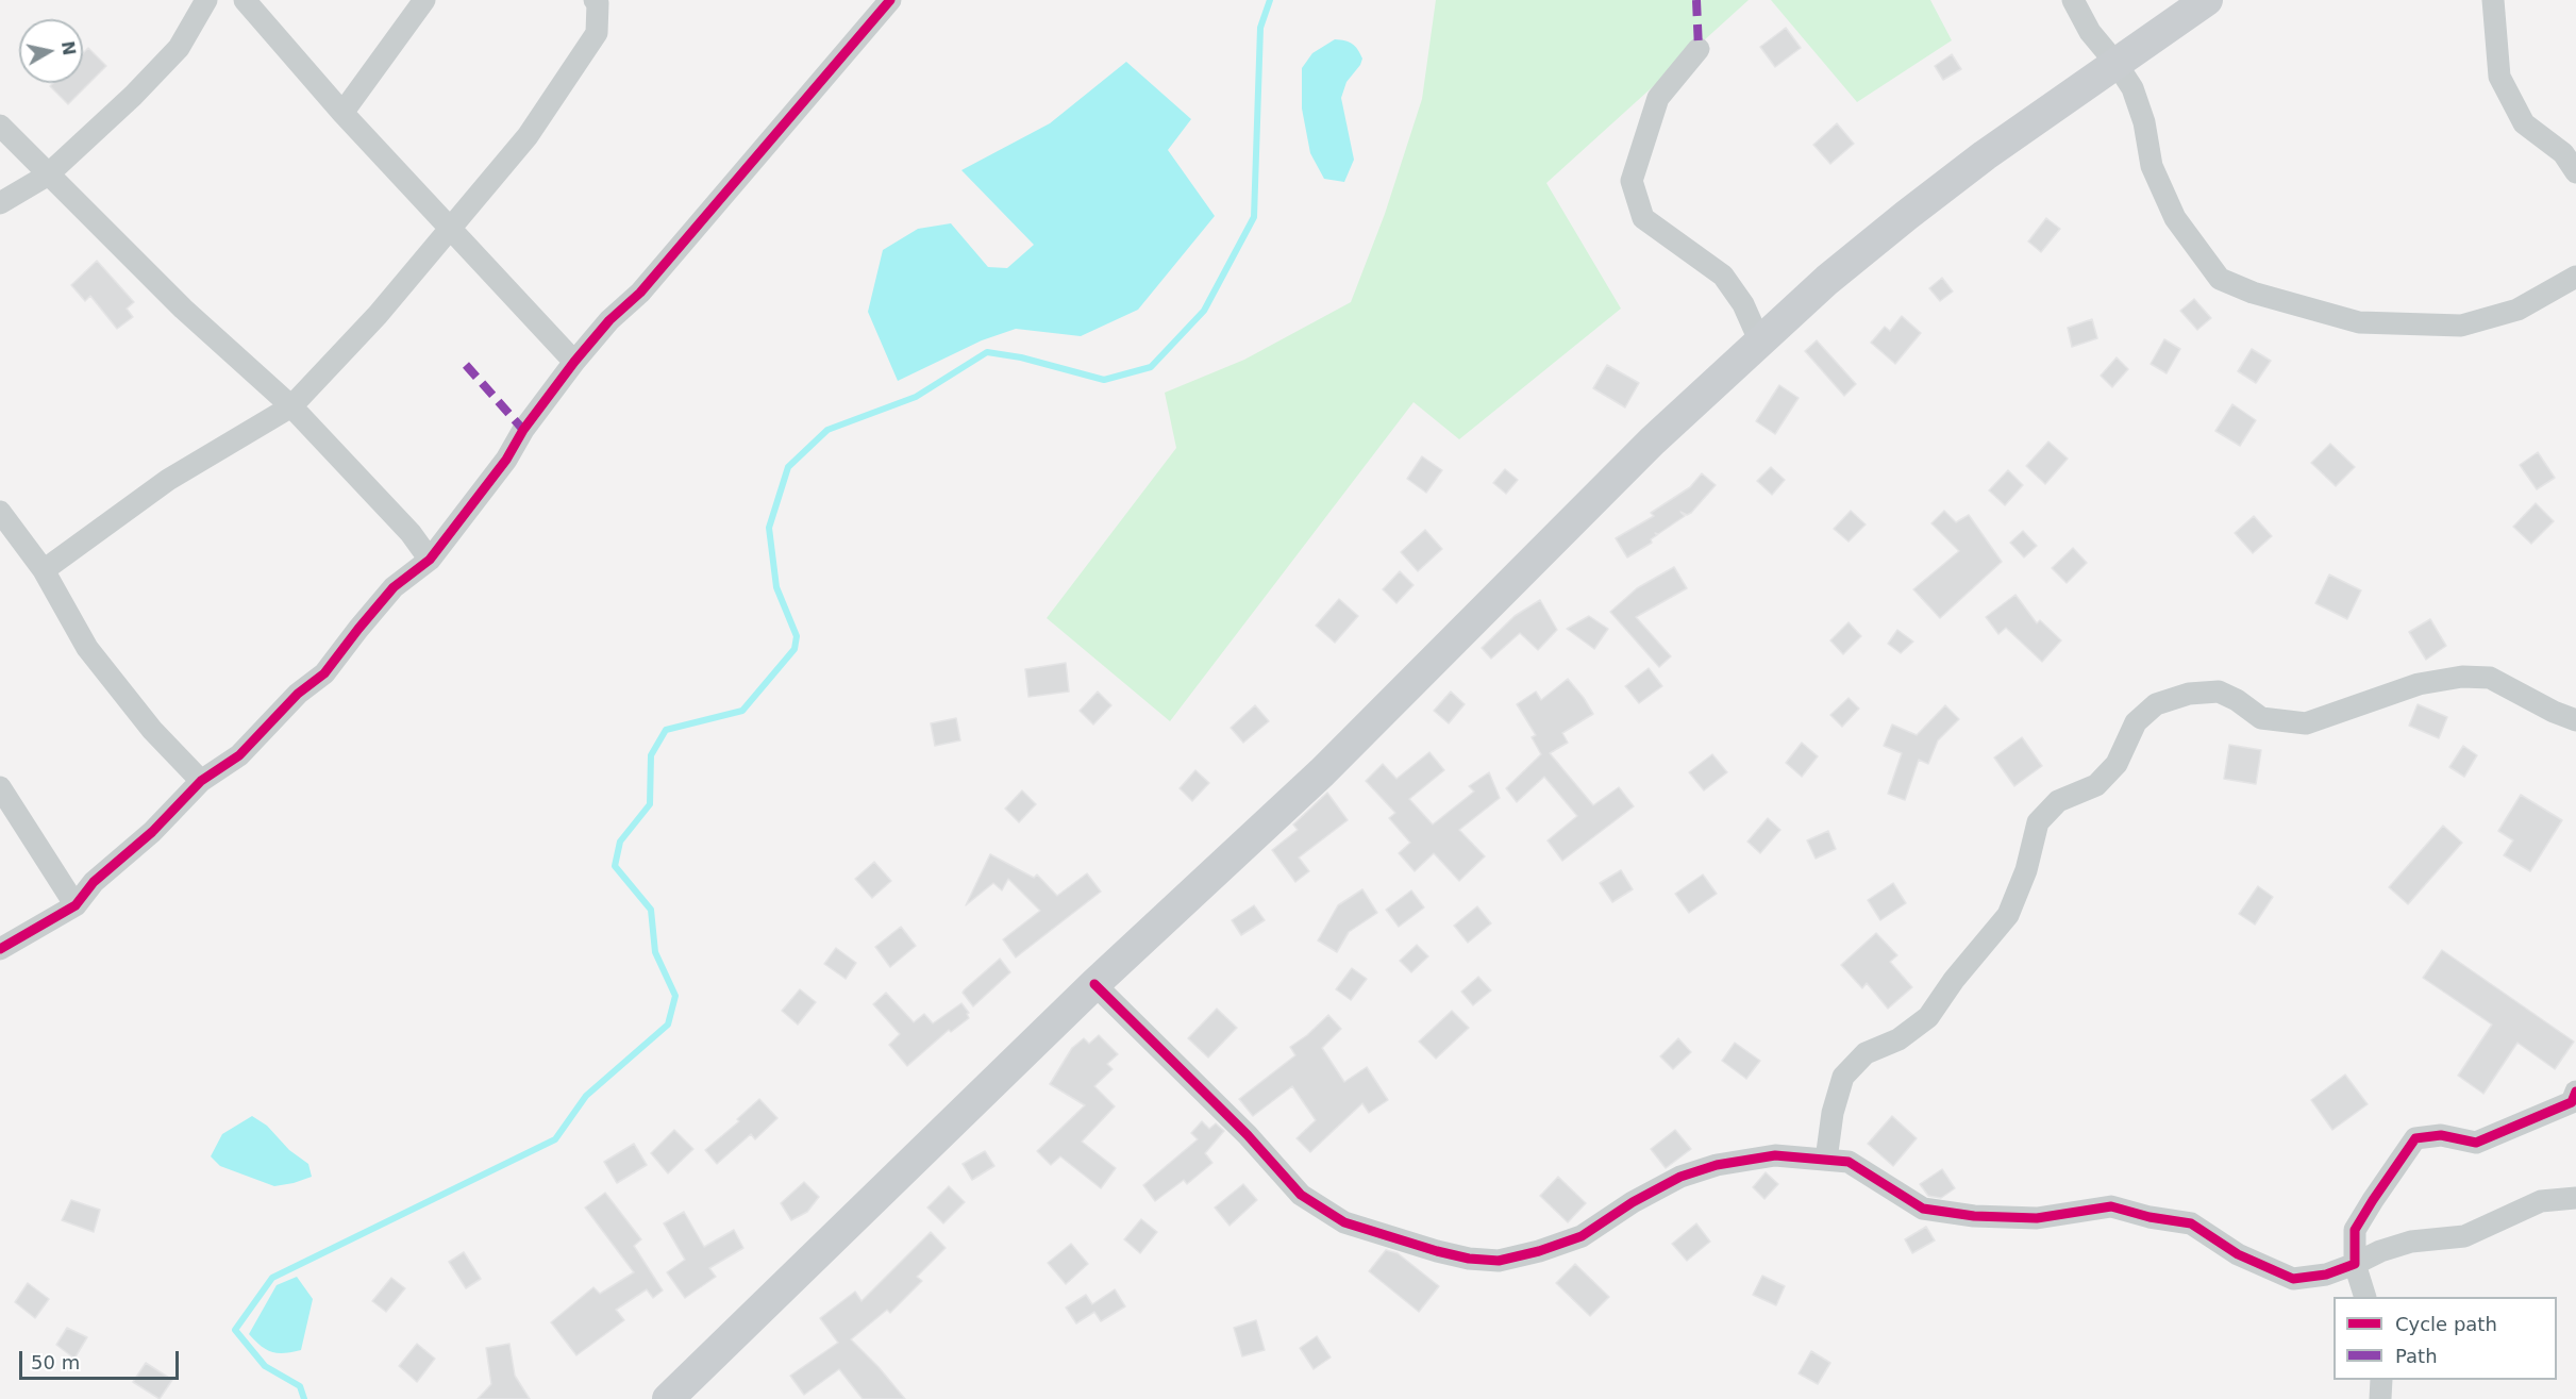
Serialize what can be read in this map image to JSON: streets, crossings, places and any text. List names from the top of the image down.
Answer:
{
  "legend": ["Cycle path", "Path"],
  "scale_bar": "50 m",
  "north": "right"
}
